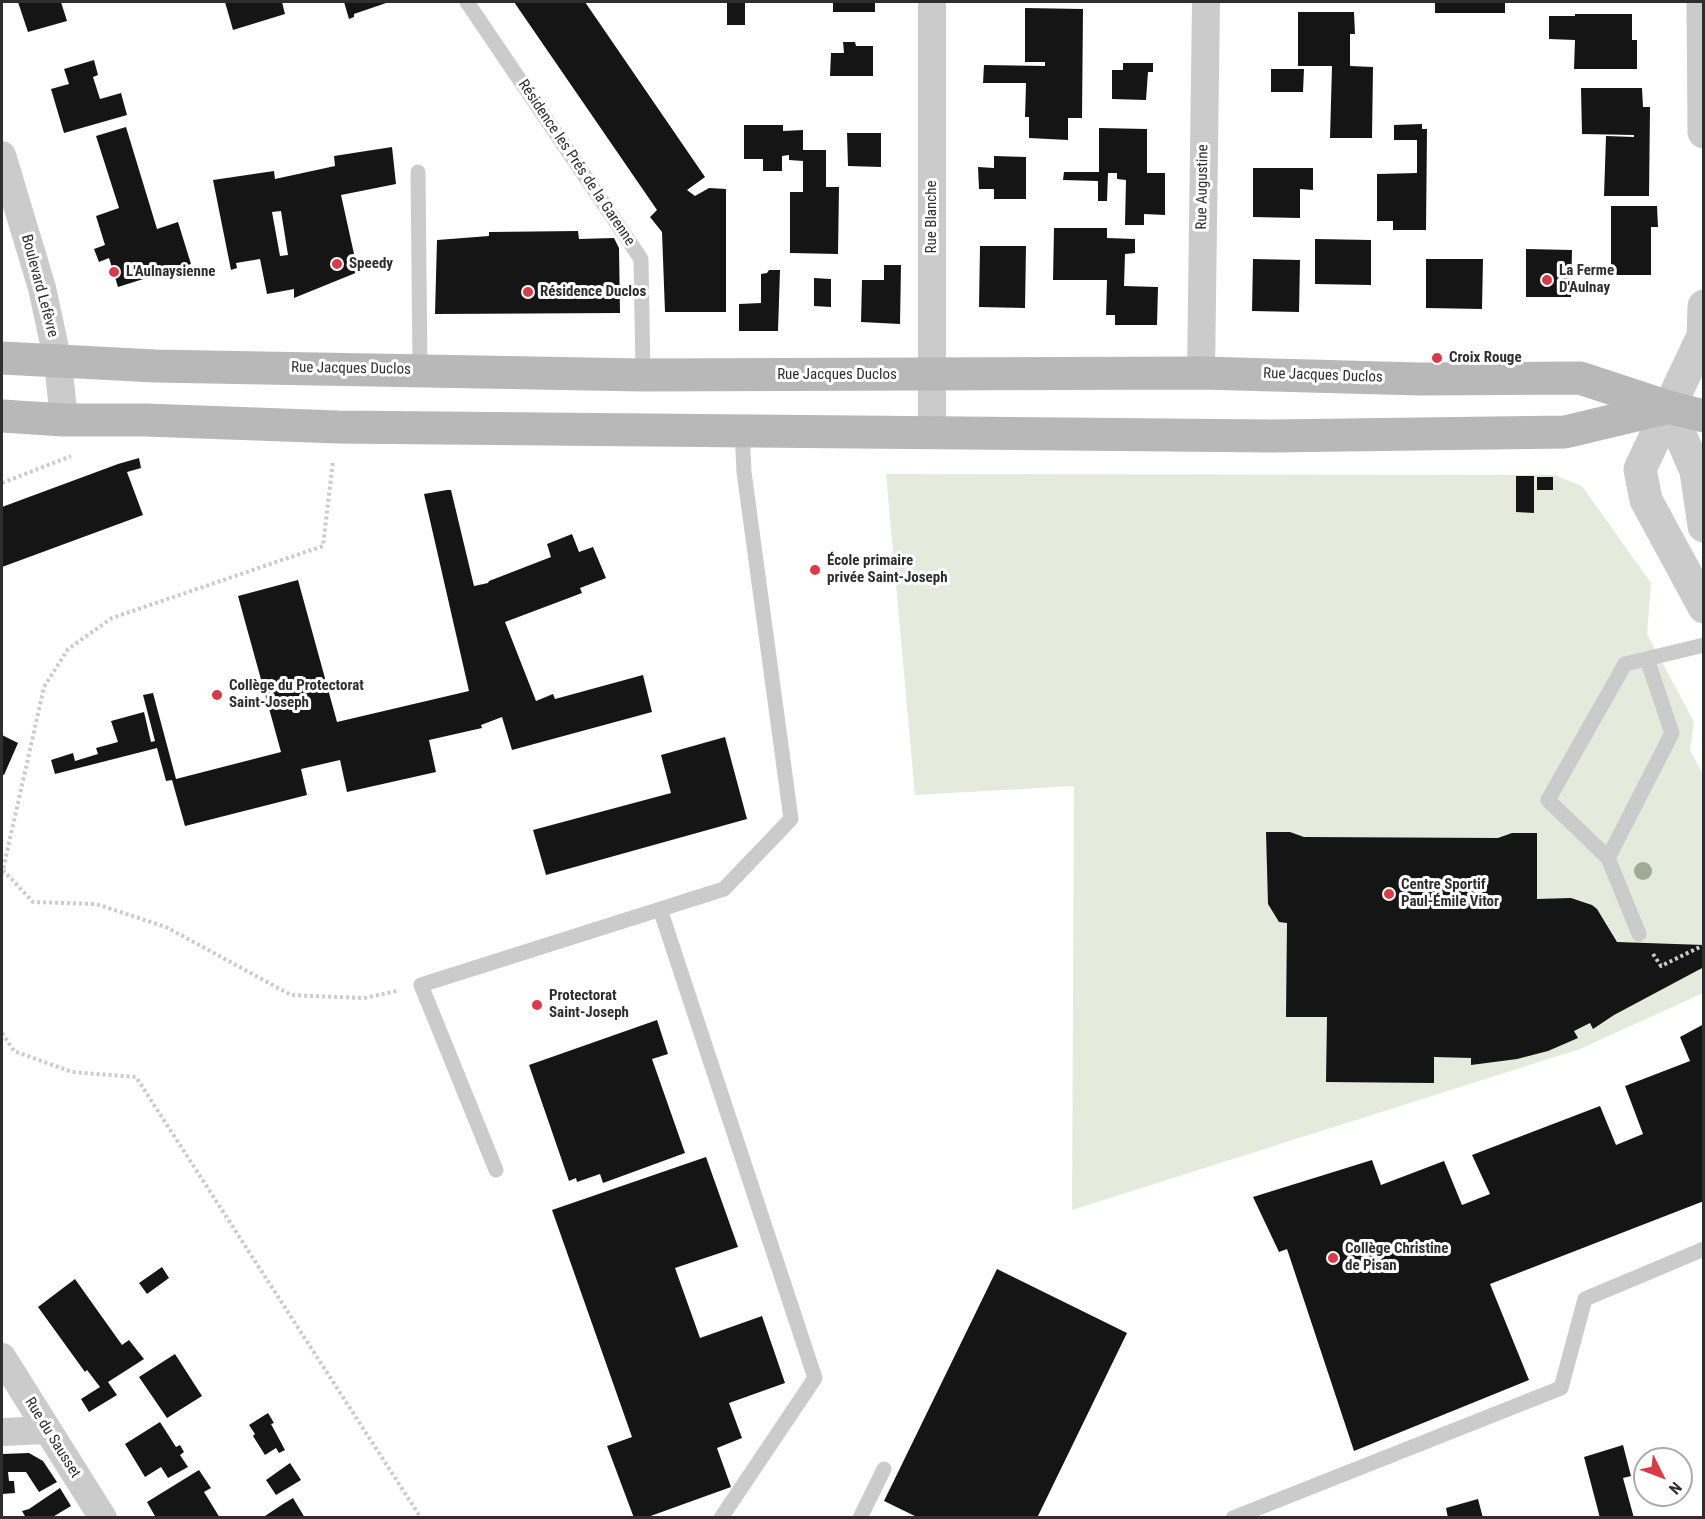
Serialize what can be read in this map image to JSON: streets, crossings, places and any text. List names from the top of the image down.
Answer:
{
  "streets": {
    "main road": ["Rue Jacques Duclos"],
    "street": [
      "Rue Augustine",
      "Rue Blanche",
      "Boulevard Lefèvre",
      "Rue du Sausset"
    ],
    "lane": ["Résidence les Prés de la Garenne"]
  },
  "crossings": [
    ["Résidence les Prés de la Garenne", "Rue Jacques Duclos"],
    ["Rue Augustine", "Rue Jacques Duclos"],
    ["Rue Blanche", "Rue Jacques Duclos"],
    ["Boulevard Lefèvre", "Rue Jacques Duclos"]
  ],
  "places": [
    "Speedy",
    "L'Aulnaysienne",
    "La Ferme D'Aulnay",
    "Résidence Duclos",
    "Croix Rouge",
    "École primaire privée Saint-Joseph",
    "Collège du Protectorat Saint-Joseph",
    "Centre Sportif Paul-Émile Vitor",
    "Protectorat Saint-Joseph",
    "Collège Christine de Pisan"
  ],
  "north": "bottom right"
}
